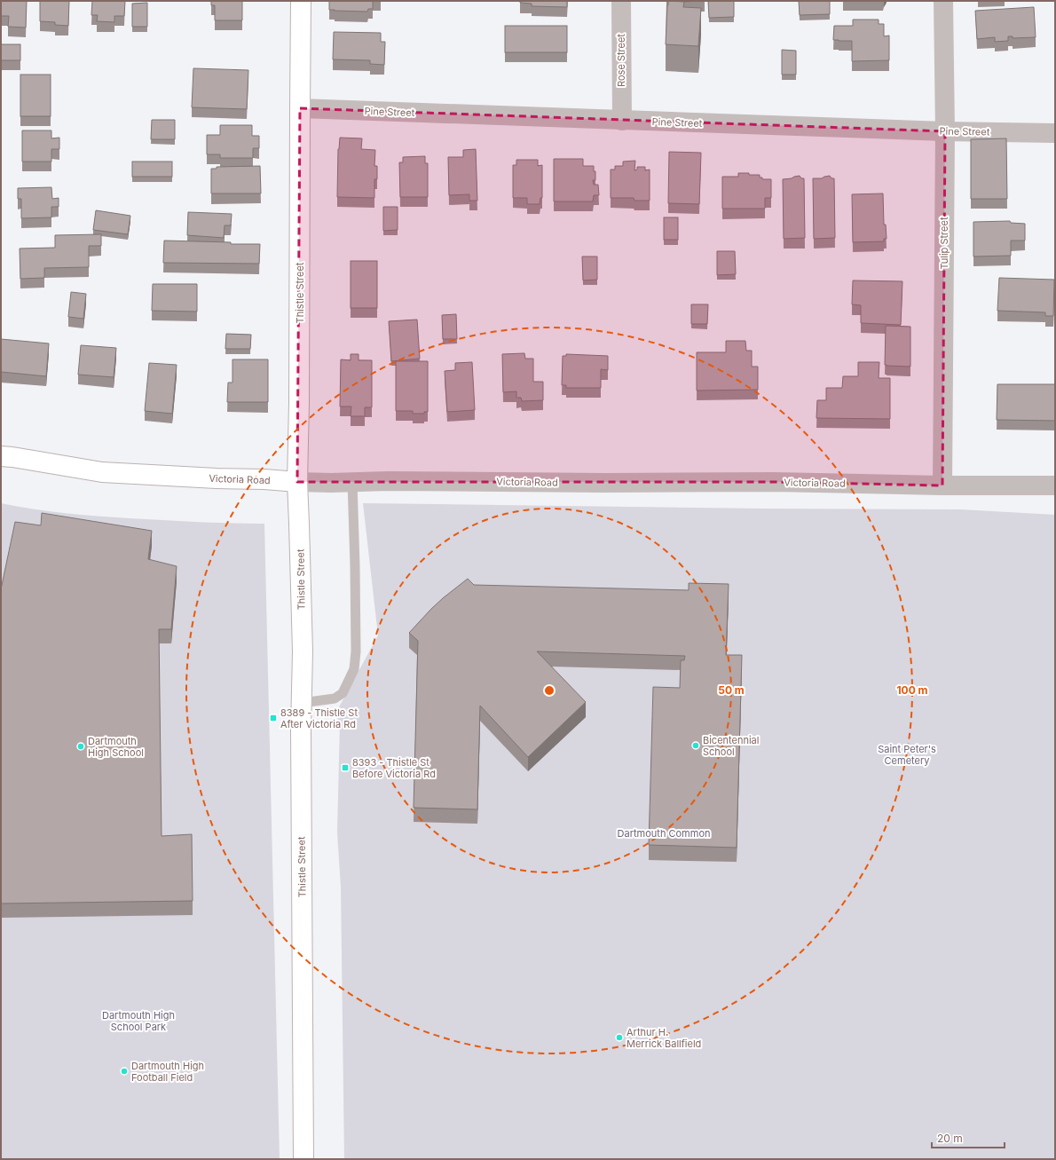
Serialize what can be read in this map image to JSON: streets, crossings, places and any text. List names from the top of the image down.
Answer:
{
  "streets": {
    "main road": ["Thistle Street", "Victoria Road"],
    "street": ["Rose Street", "Pine Street", "Tulip Street"]
  },
  "crossings": [
    ["Rose Street", "Pine Street"],
    ["Pine Street", "Tulip Street"],
    ["Pine Street", "Thistle Street"],
    ["Tulip Street", "Victoria Road"],
    ["Thistle Street", "Victoria Road"]
  ],
  "parks": ["Saint Peter's Cemetery", "Dartmouth Common", "Dartmouth High School Park"],
  "places": {
    "transit": ["8389 - Thistle St After Victoria Rd", "8393 - Thistle St Before Victoria Rd"],
    "other": [
      "Bicentennial School",
      "Dartmouth High School",
      "Arthur H. Merrick Ballfield",
      "Dartmouth High Football Field"
    ]
  },
  "scale_bar": "20 m",
  "rings": ["50 m", "100 m"]
}
